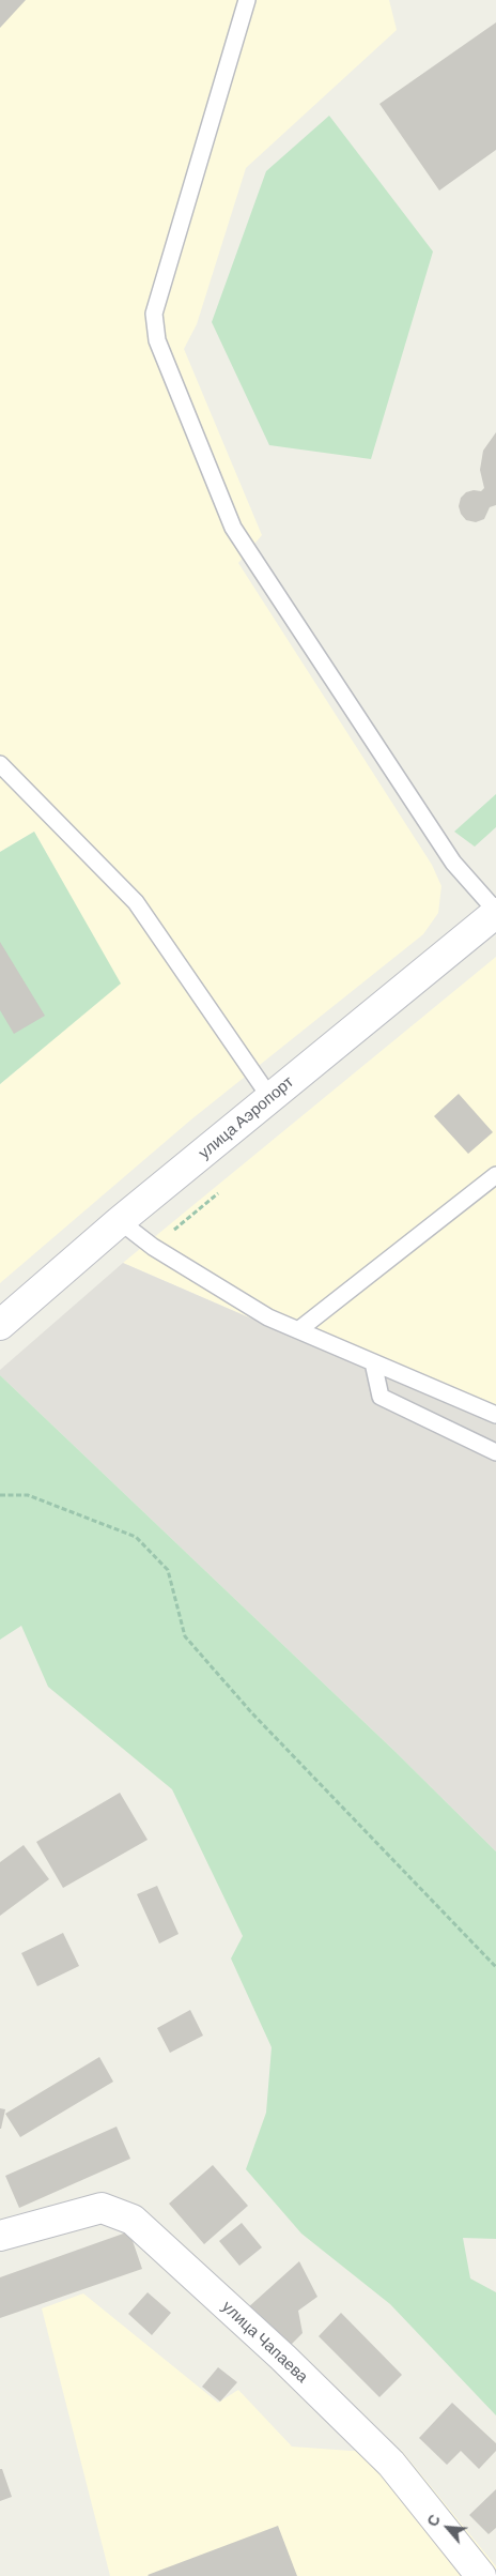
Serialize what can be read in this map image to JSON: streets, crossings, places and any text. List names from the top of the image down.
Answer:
{
  "streets": {
    "main road": ["улица Аэропорт", "улица Чапаева"]
  },
  "north": "top left"
}
